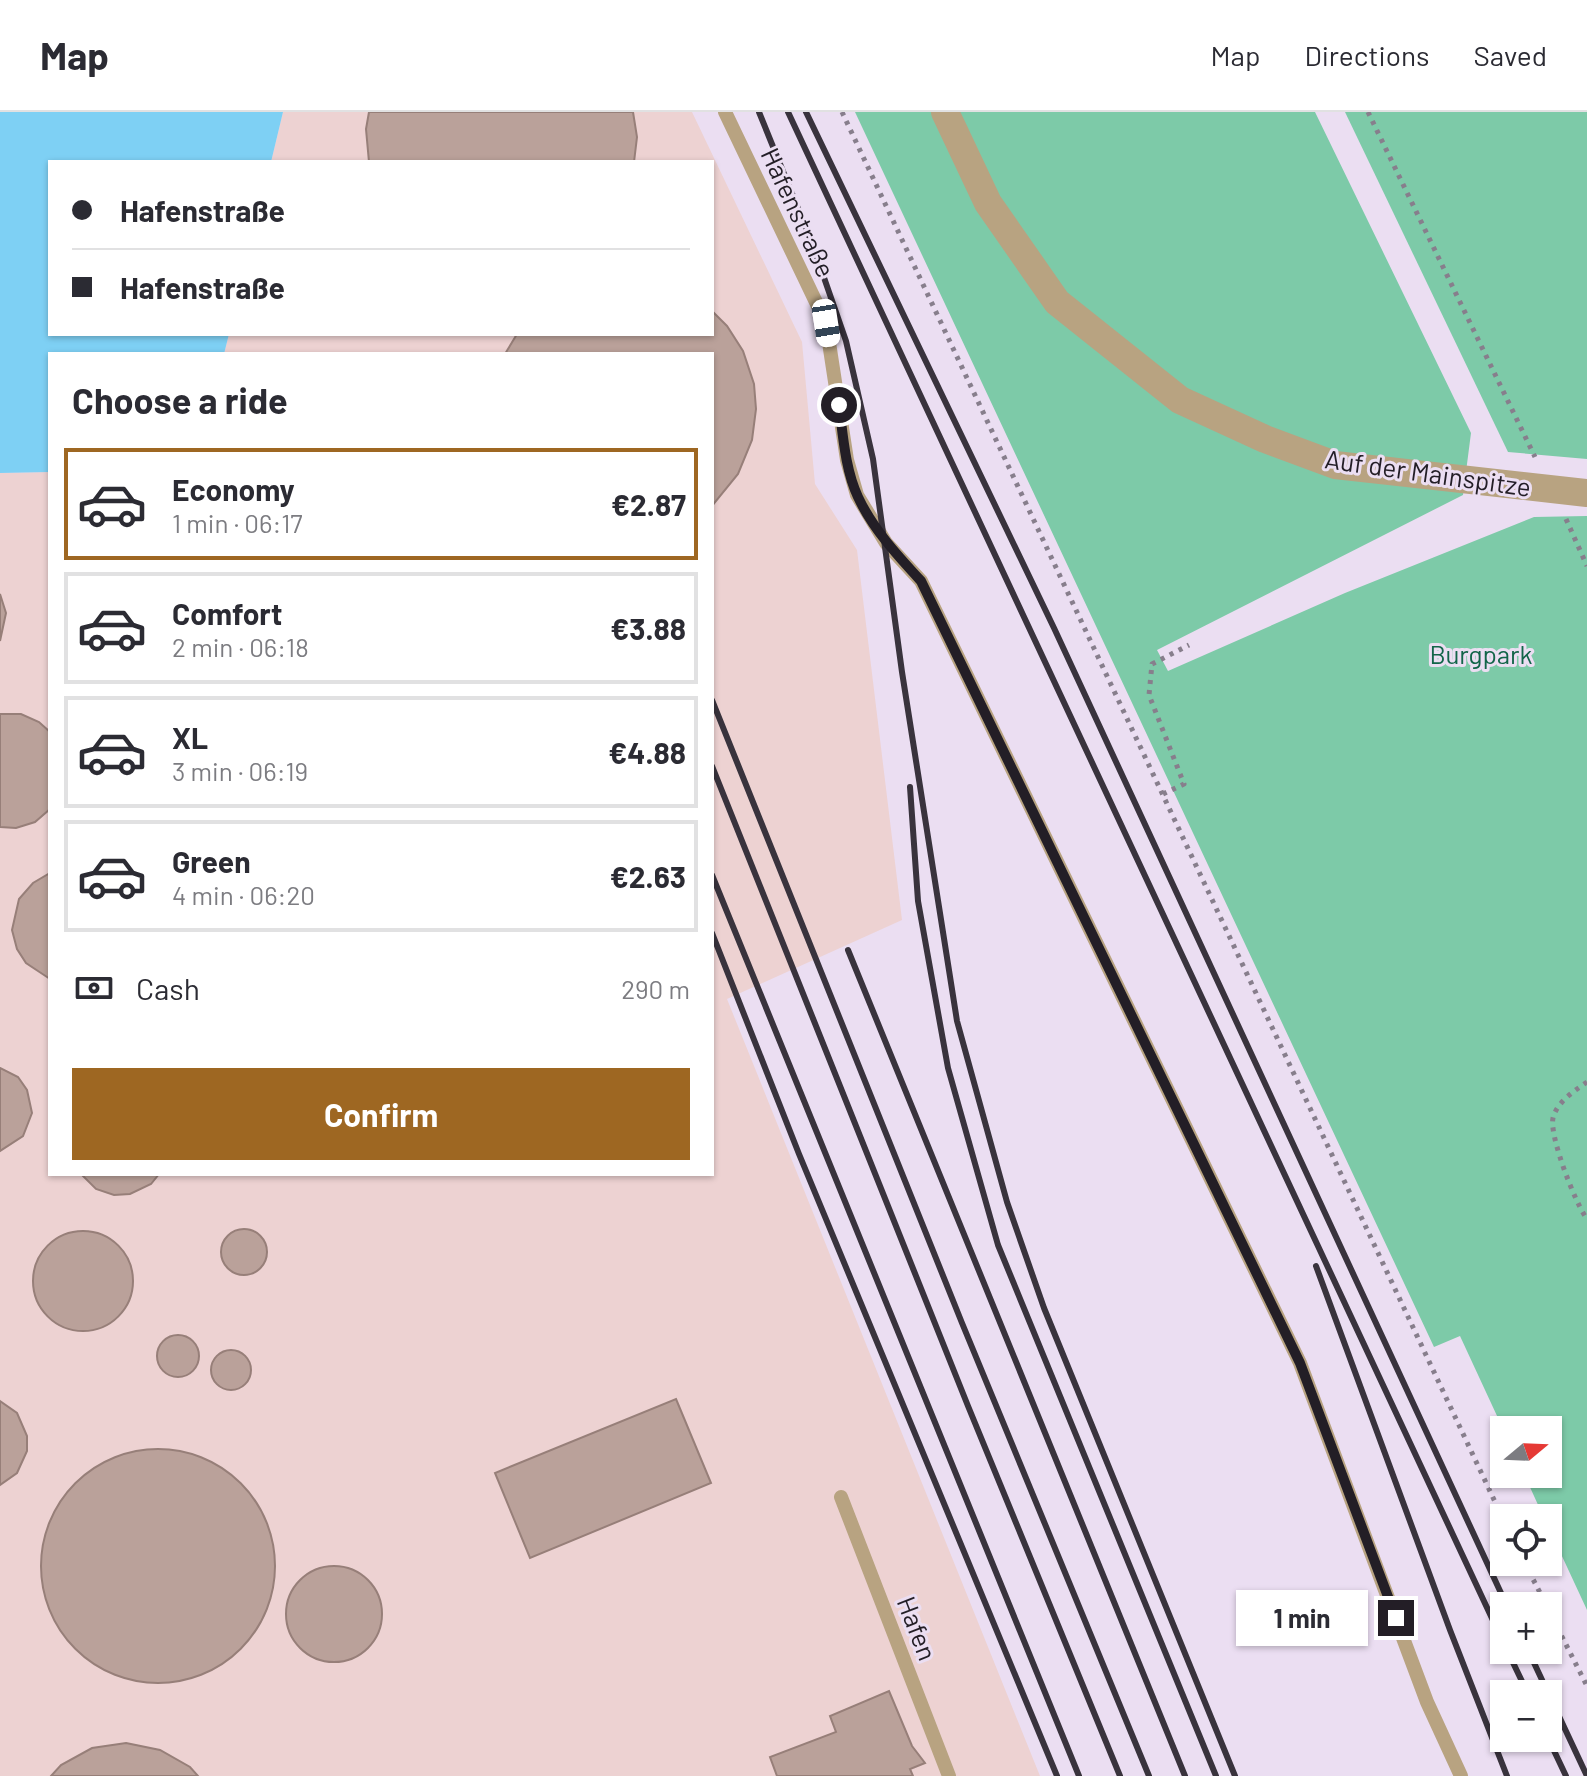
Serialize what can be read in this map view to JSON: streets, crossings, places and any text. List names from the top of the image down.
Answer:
{
  "streets": {
    "street": ["Auf der Mainspitze"],
    "lane": ["Hafenstraße", "Hafen"]
  },
  "parks": ["Burgpark"],
  "north": "right",
  "page": {
    "header": "Map",
    "nav": ["Map", "Directions", "Saved"],
    "banner": ["Hafenstraße", "Hafenstraße"],
    "heading": "Choose a ride",
    "list": [
      {
        "name": "Economy",
        "note": "1 min · 06:17",
        "value": "€2.87"
      },
      {
        "name": "Comfort",
        "note": "2 min · 06:18",
        "value": "€3.88"
      },
      {
        "name": "XL",
        "note": "3 min · 06:19",
        "value": "€4.88"
      },
      {
        "name": "Green",
        "note": "4 min · 06:20",
        "value": "€2.63"
      }
    ],
    "pay": ["Cash", "290 m"],
    "buttons": "Confirm",
    "map_buttons": ["+", "−"],
    "bubble": "1 min"
  }
}
